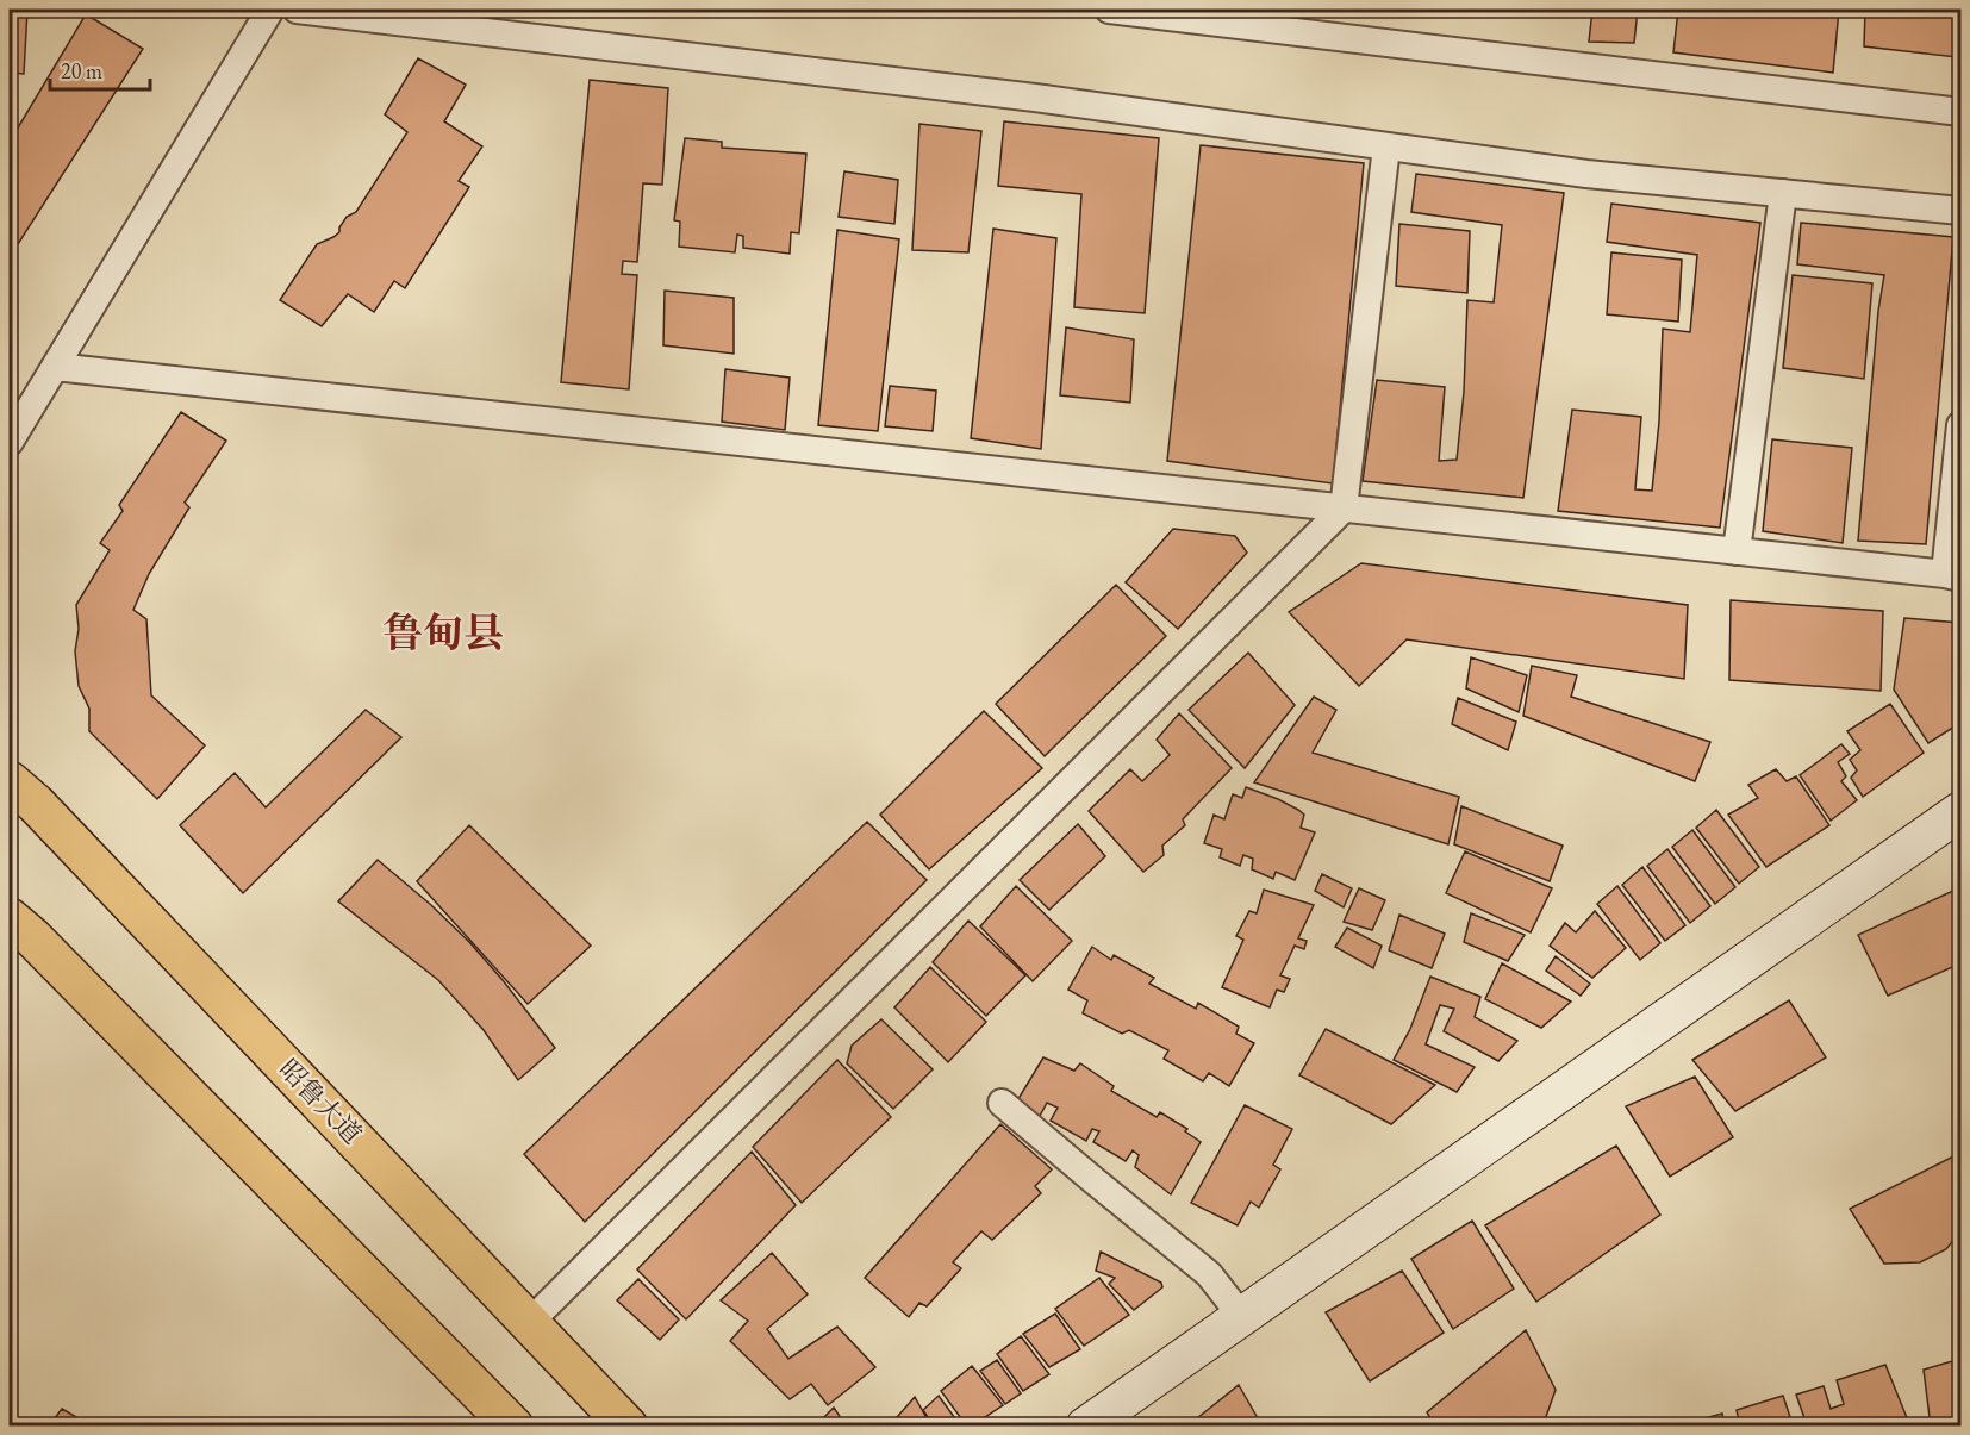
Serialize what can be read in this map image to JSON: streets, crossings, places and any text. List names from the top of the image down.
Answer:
{
  "streets": {
    "highway": ["昭鲁大道"]
  },
  "districts": ["鲁甸县"],
  "scale_bar": "20 m"
}
